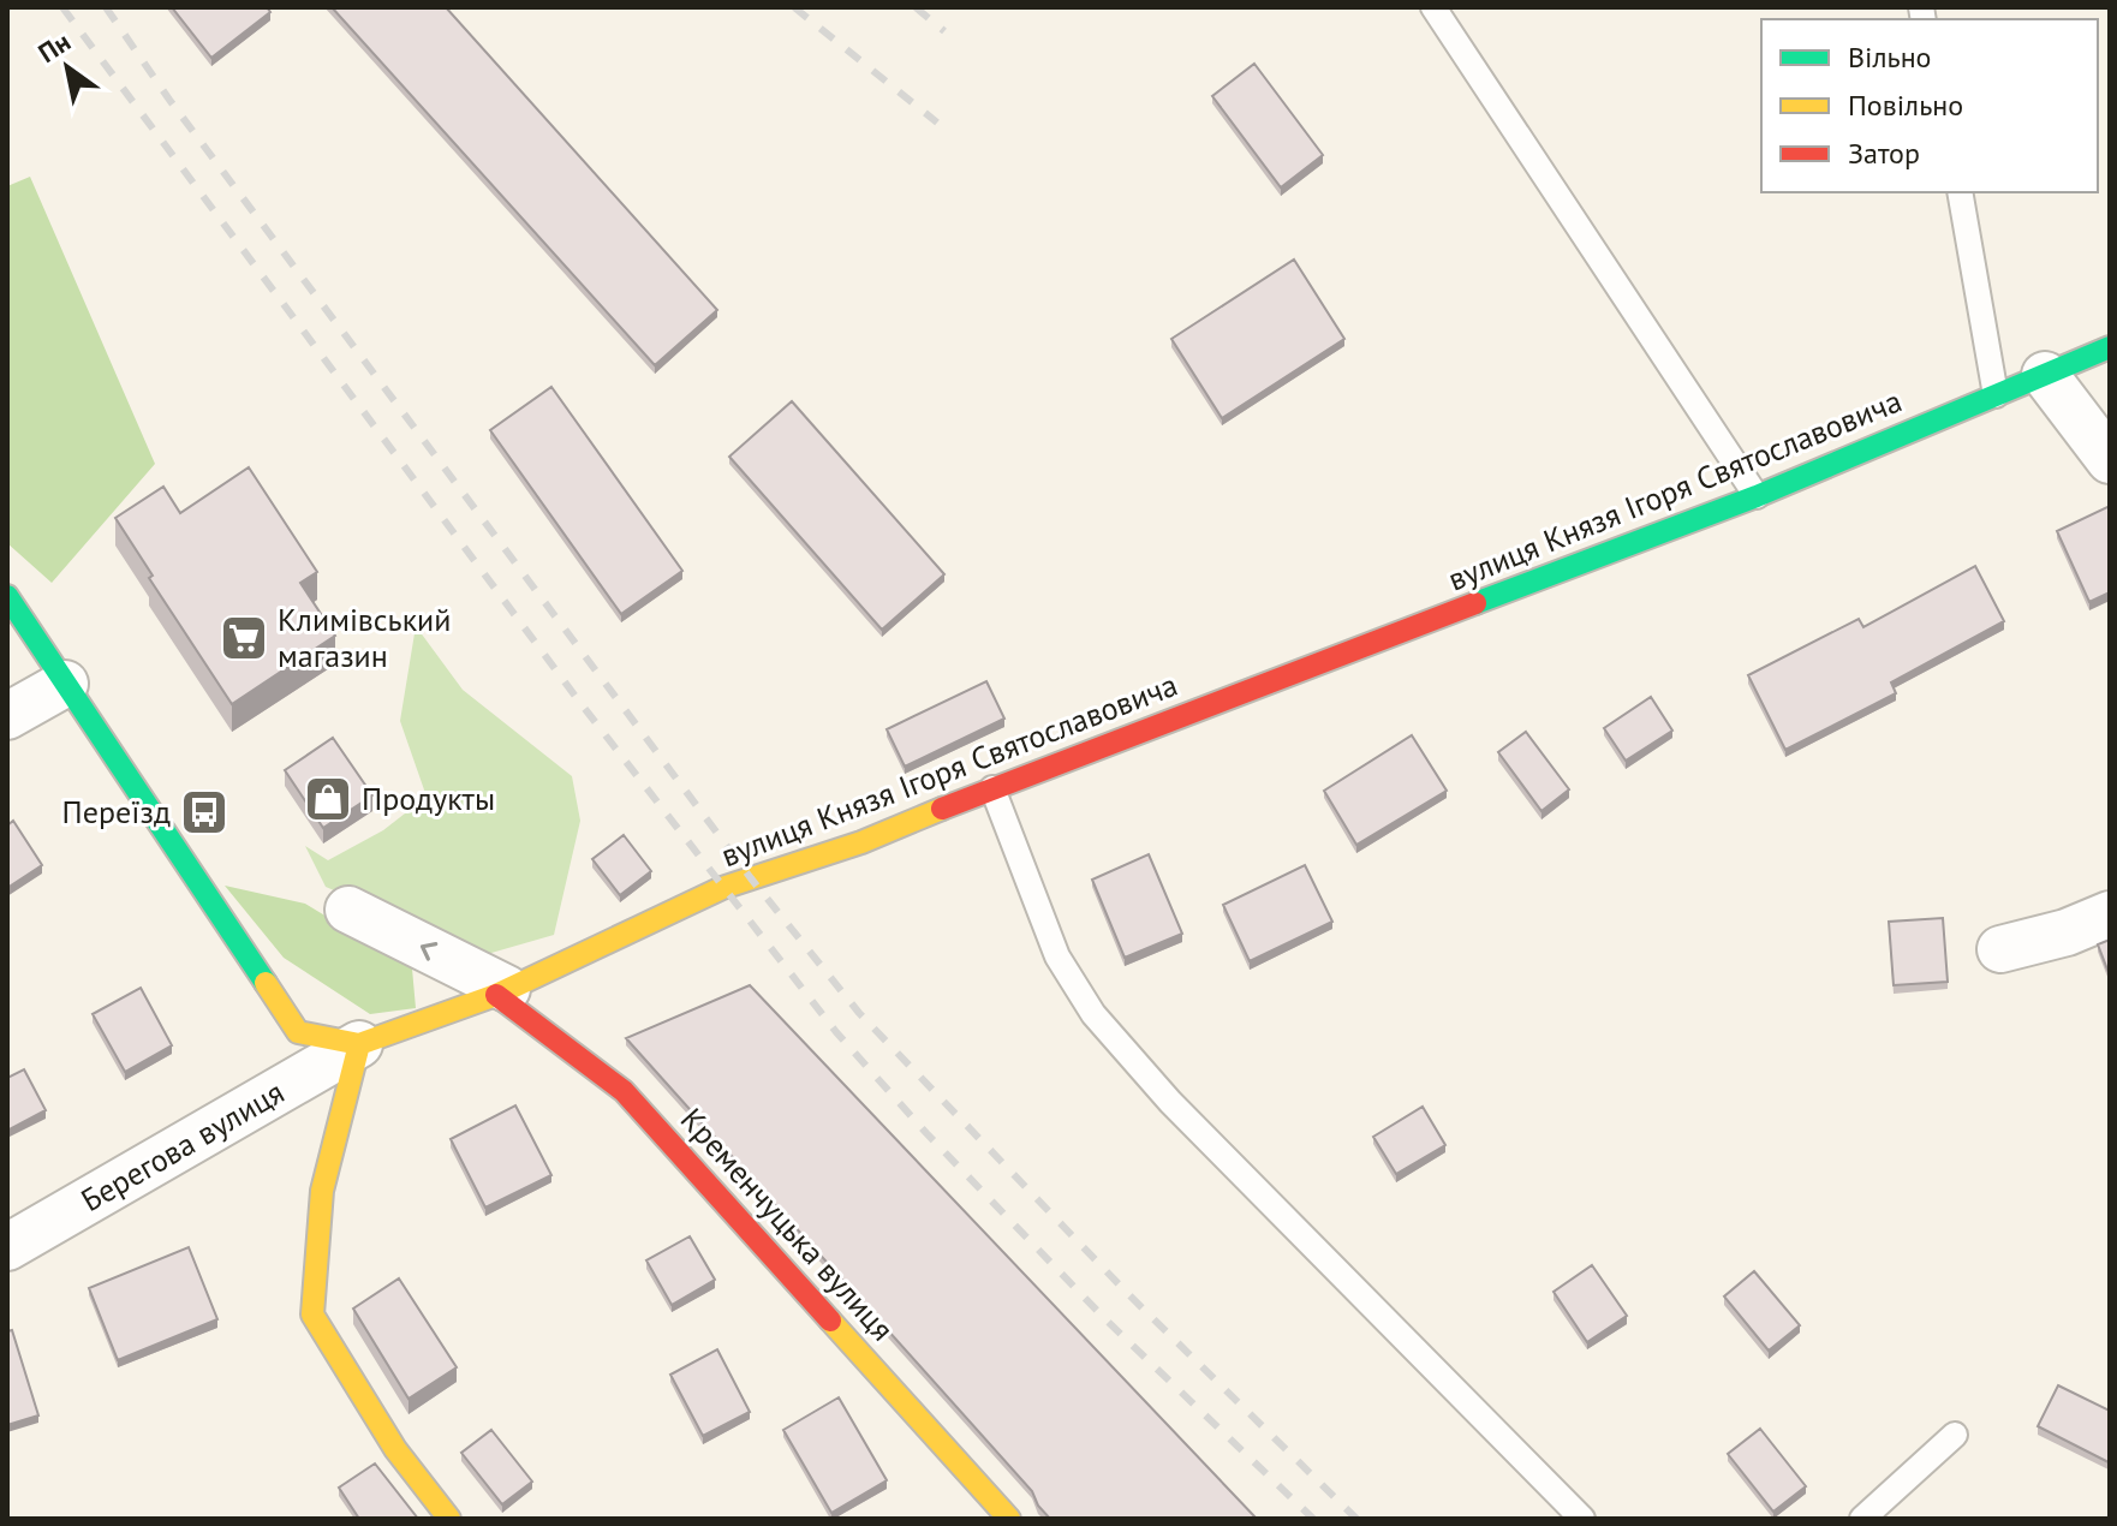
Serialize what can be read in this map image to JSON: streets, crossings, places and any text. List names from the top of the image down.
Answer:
{
  "streets": {
    "street": ["вулиця Князя Ігоря Святославовича", "Берегова вулиця", "Кременчуцька вулиця"]
  },
  "crossings": [
    ["вулиця Князя Ігоря Святославовича", "Берегова вулиця"],
    ["вулиця Князя Ігоря Святославовича", "Кременчуцька вулиця"]
  ],
  "places": {
    "supermarket": ["Климівський магазин"],
    "shop": ["Продукты"],
    "bus stop": ["Переїзд"]
  },
  "legend": ["Вільно", "Повільно", "Затор"],
  "north": "top left"
}
